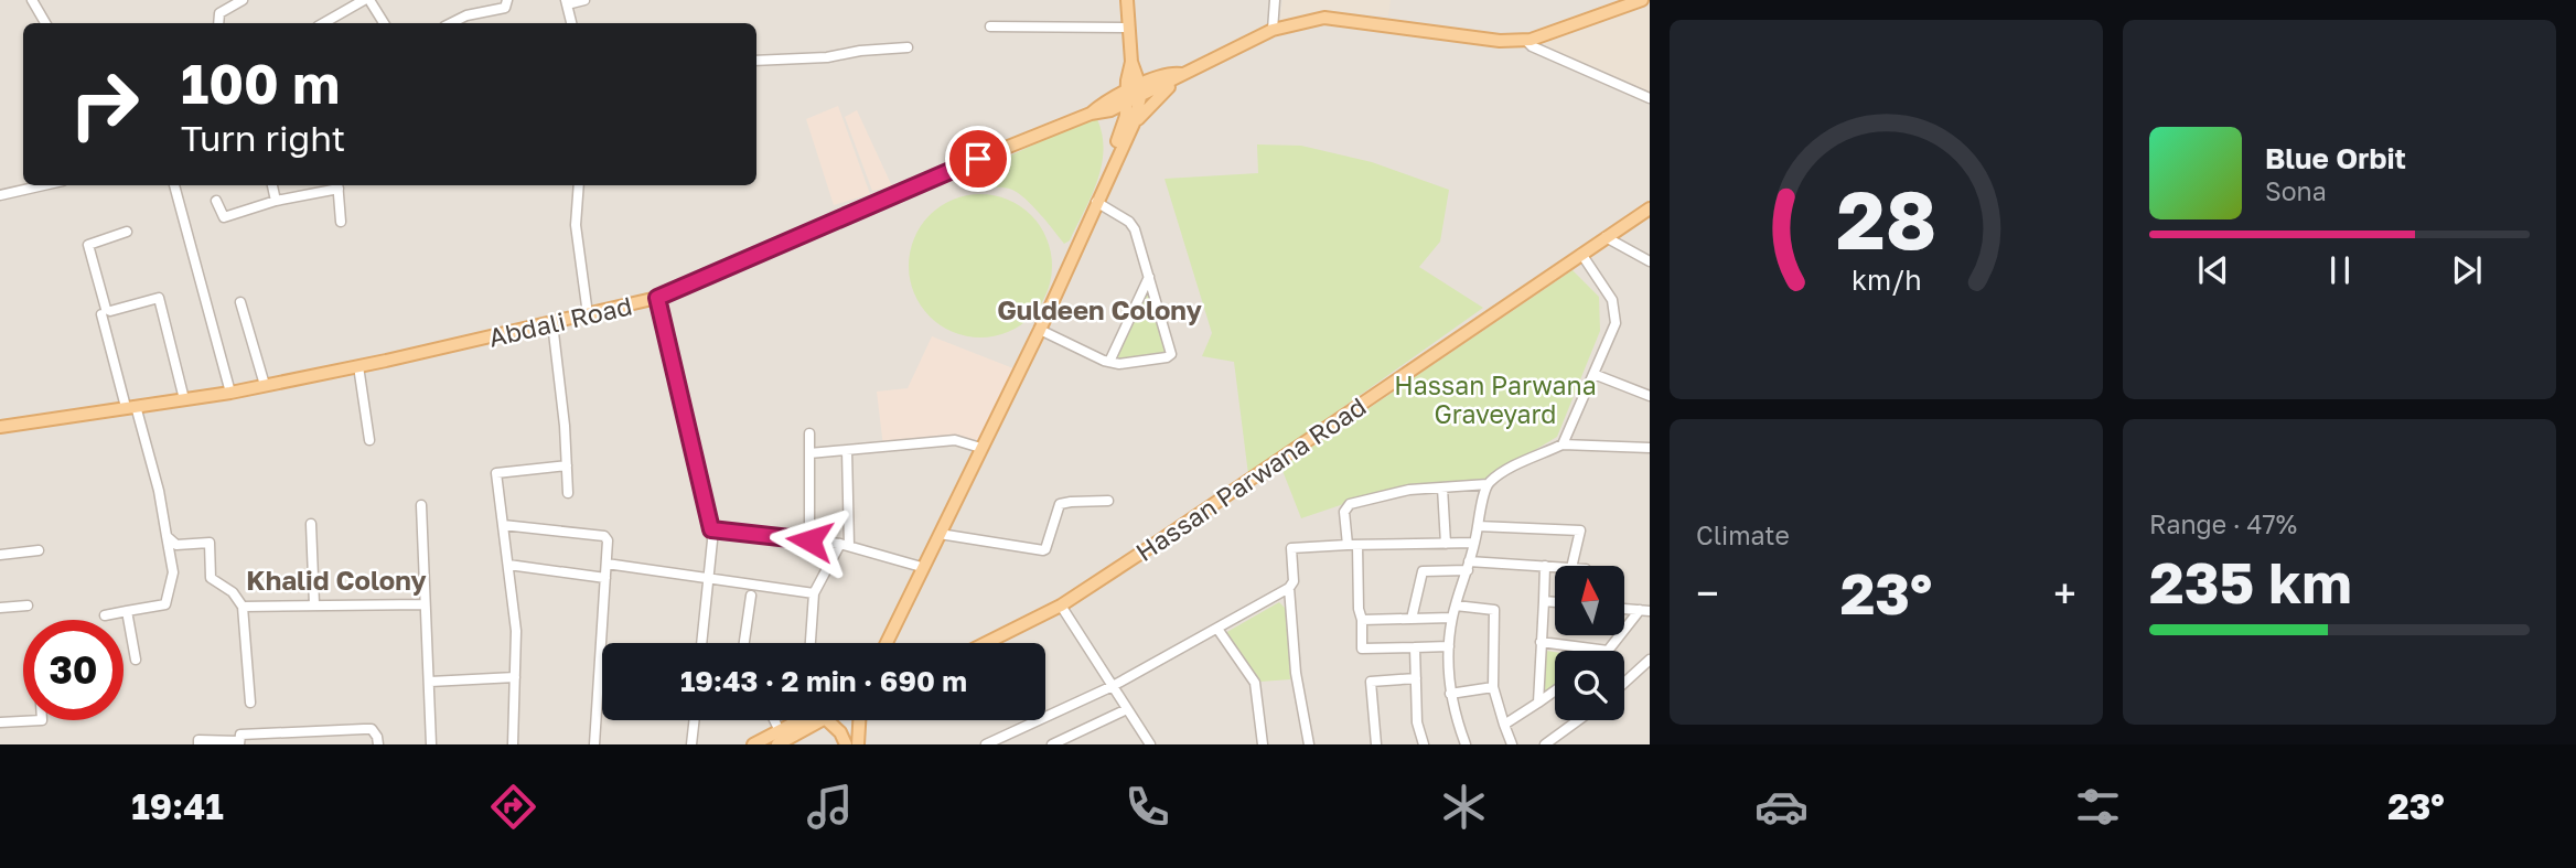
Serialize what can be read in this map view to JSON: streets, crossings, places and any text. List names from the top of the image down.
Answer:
{
  "streets": {
    "main road": ["Abdali Road", "Hassan Parwana Road"]
  },
  "districts": ["Guldeen Colony", "Khalid Colony"],
  "parks": ["Hassan Parwana Graveyard"],
  "north": "top",
  "page": {
    "turn": ["100 m", "Turn right"],
    "song": ["Blue Orbit", "Sona"],
    "tile": [
      "Climate",
      ["Range · 47%", "235 km"]
    ],
    "heat": ["−", "23°", "+"],
    "limit": "30",
    "trip": "19:43 · 2 min · 690 m",
    "tabs": ["19:41", "23°"],
    "gauge": ["28", "km/h"]
  }
}
